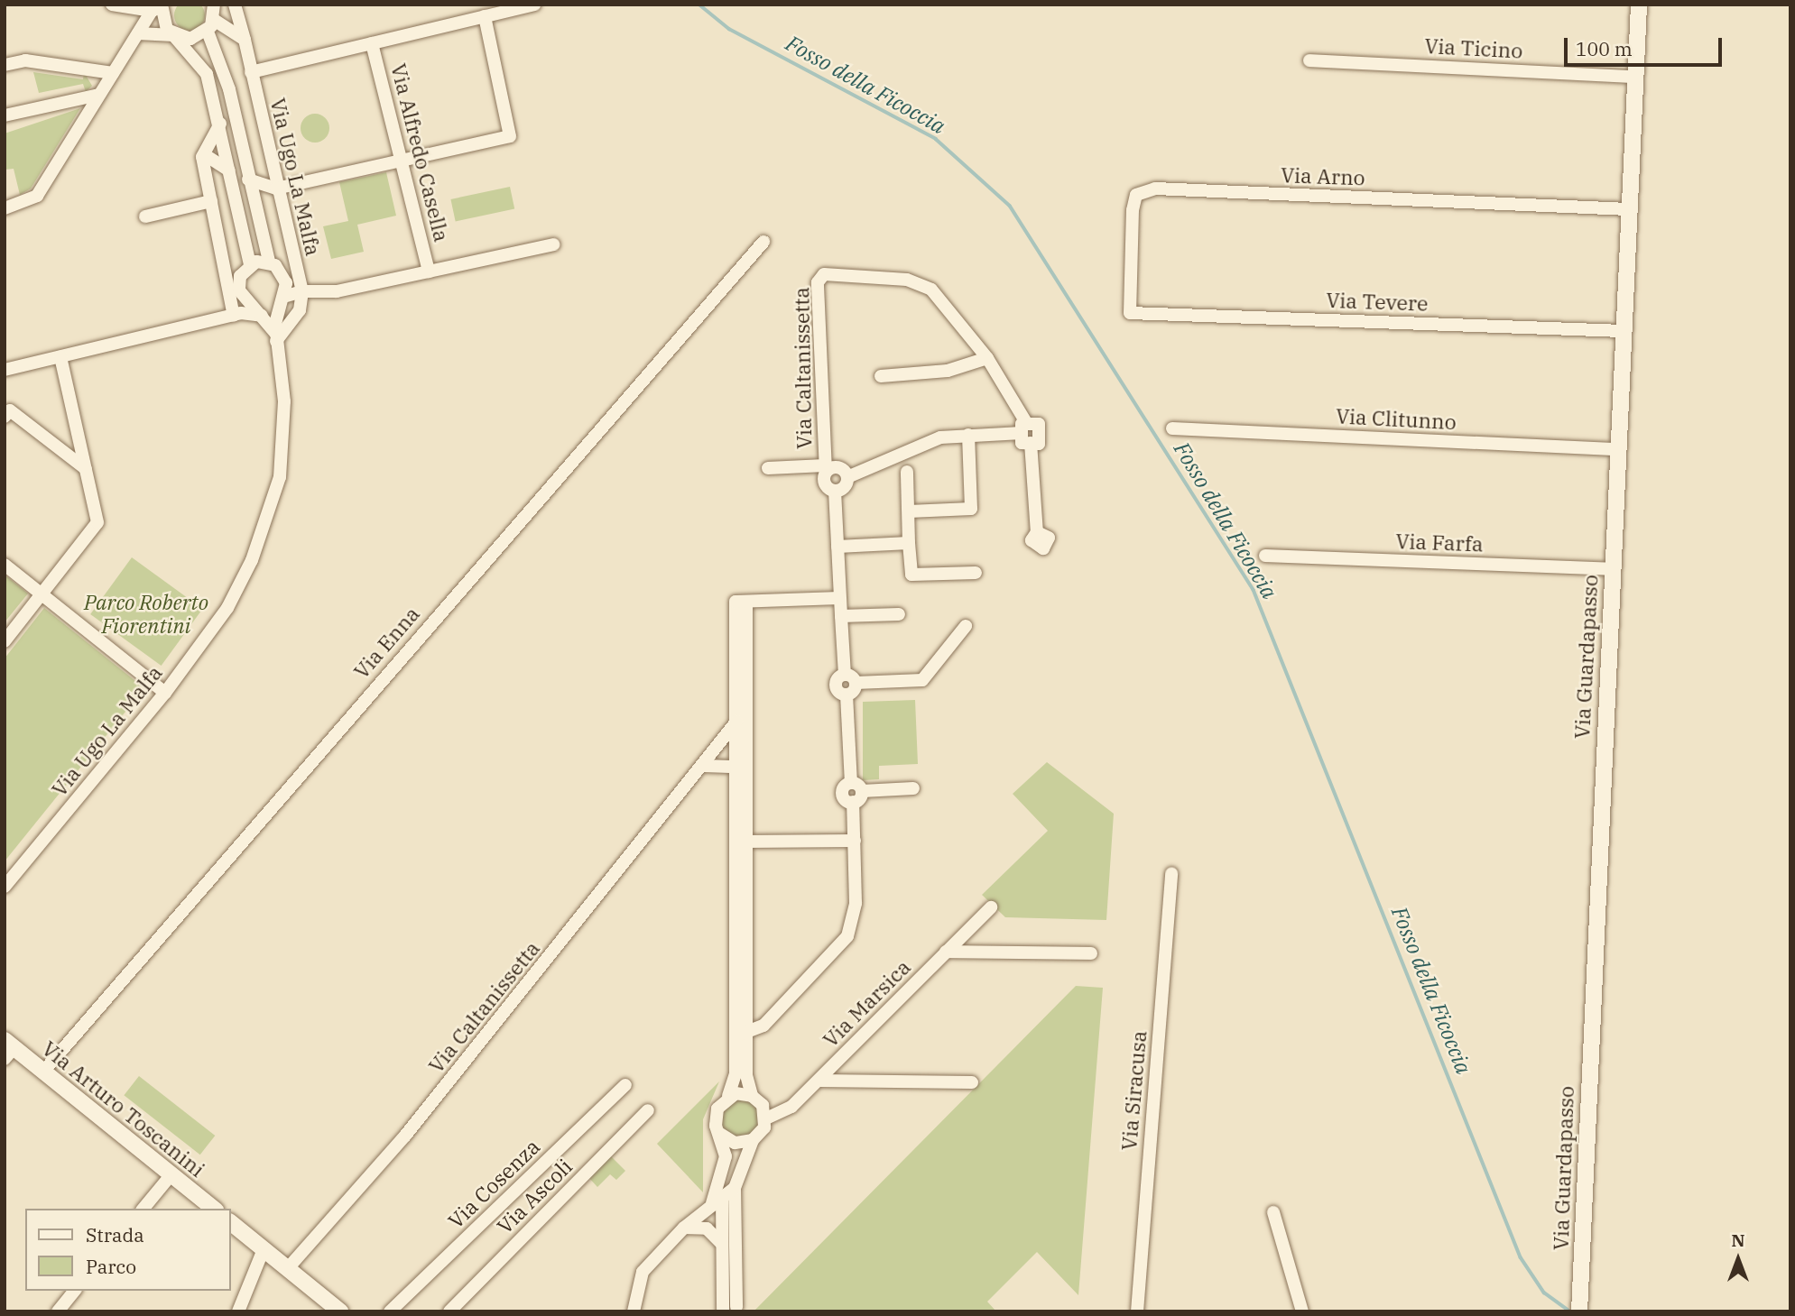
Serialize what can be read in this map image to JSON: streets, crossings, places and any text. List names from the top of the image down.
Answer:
{
  "streets": {
    "street": [
      "Via Ticino",
      "Via Alfredo Casella",
      "Via Arno",
      "Via Ugo La Malfa",
      "Via Tevere",
      "Via Caltanissetta",
      "Via Clitunno",
      "Via Farfa",
      "Via Enna",
      "Via Guardapasso",
      "Via Marsica",
      "Via Siracusa",
      "Via Arturo Toscanini",
      "Via Cosenza",
      "Via Ascoli"
    ]
  },
  "crossings": [
    ["Via Ticino", "Via Guardapasso"],
    ["Via Arno", "Via Tevere"],
    ["Via Arno", "Via Guardapasso"],
    ["Via Tevere", "Via Guardapasso"],
    ["Via Clitunno", "Via Guardapasso"],
    ["Via Farfa", "Via Guardapasso"],
    ["Via Enna", "Via Arturo Toscanini"]
  ],
  "water": ["Fosso della Ficoccia"],
  "parks": ["Parco Roberto Fiorentini"],
  "legend": ["Strada", "Parco"],
  "scale_bar": "100 m",
  "north": "top"
}
